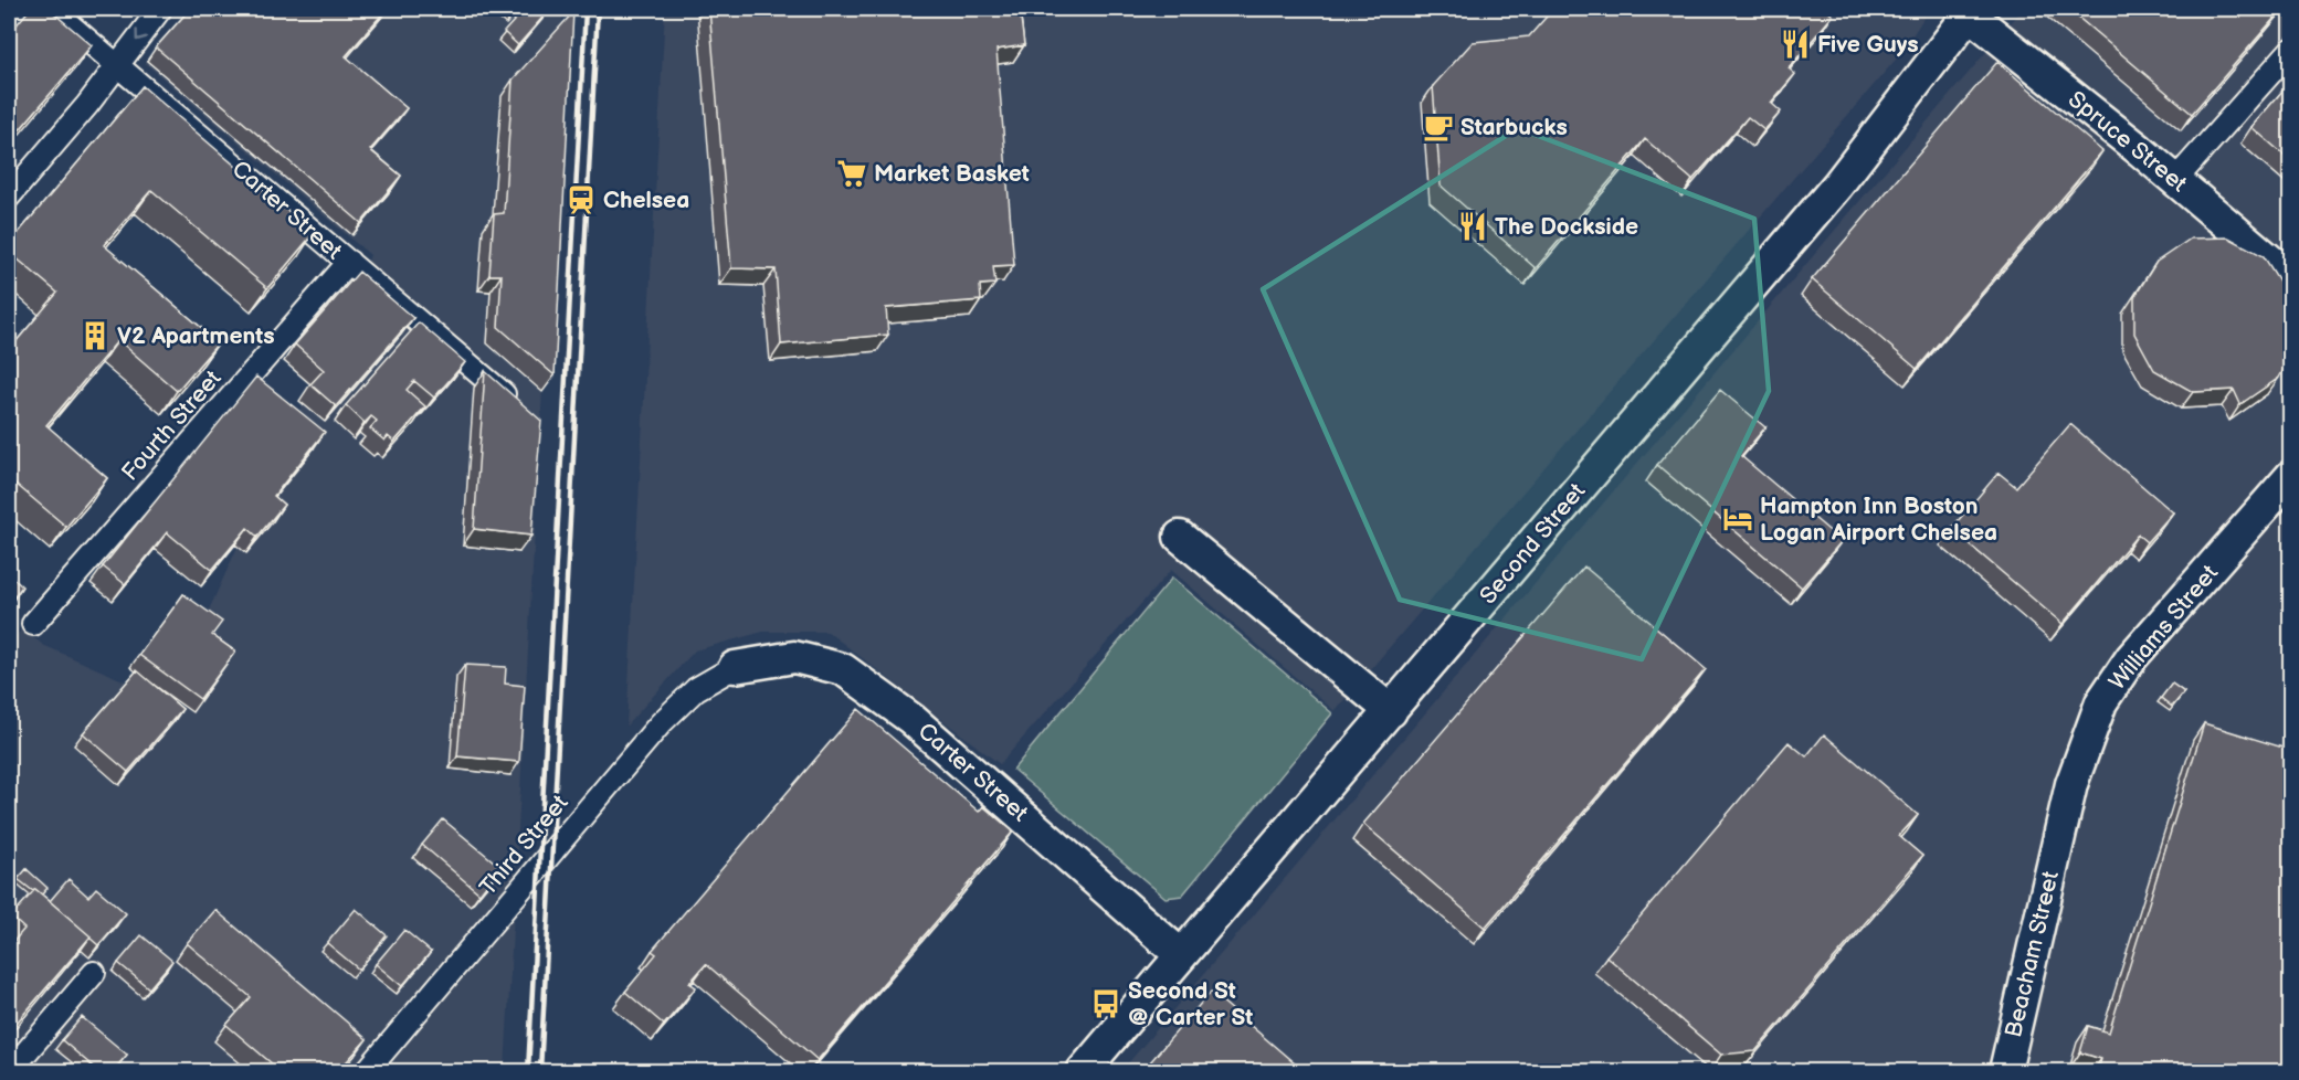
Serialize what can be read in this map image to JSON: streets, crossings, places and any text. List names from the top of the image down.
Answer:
{
  "streets": {
    "main road": [
      "Spruce Street",
      "Carter Street",
      "Second Street",
      "Williams Street",
      "Beacham Street"
    ],
    "street": ["Fourth Street", "Third Street"]
  },
  "crossings": [
    ["Spruce Street", "Second Street"],
    ["Carter Street", "Fourth Street"],
    ["Carter Street", "Second Street"],
    ["Carter Street", "Third Street"],
    ["Williams Street", "Beacham Street"]
  ],
  "places": {
    "restaurant": ["Five Guys", "The Dockside"],
    "cafe": ["Starbucks"],
    "supermarket": ["Market Basket"],
    "station": ["Chelsea"],
    "building": ["V2 Apartments"],
    "hotel": ["Hampton Inn Boston Logan Airport Chelsea"],
    "bus stop": ["Second St @ Carter St"]
  }
}
